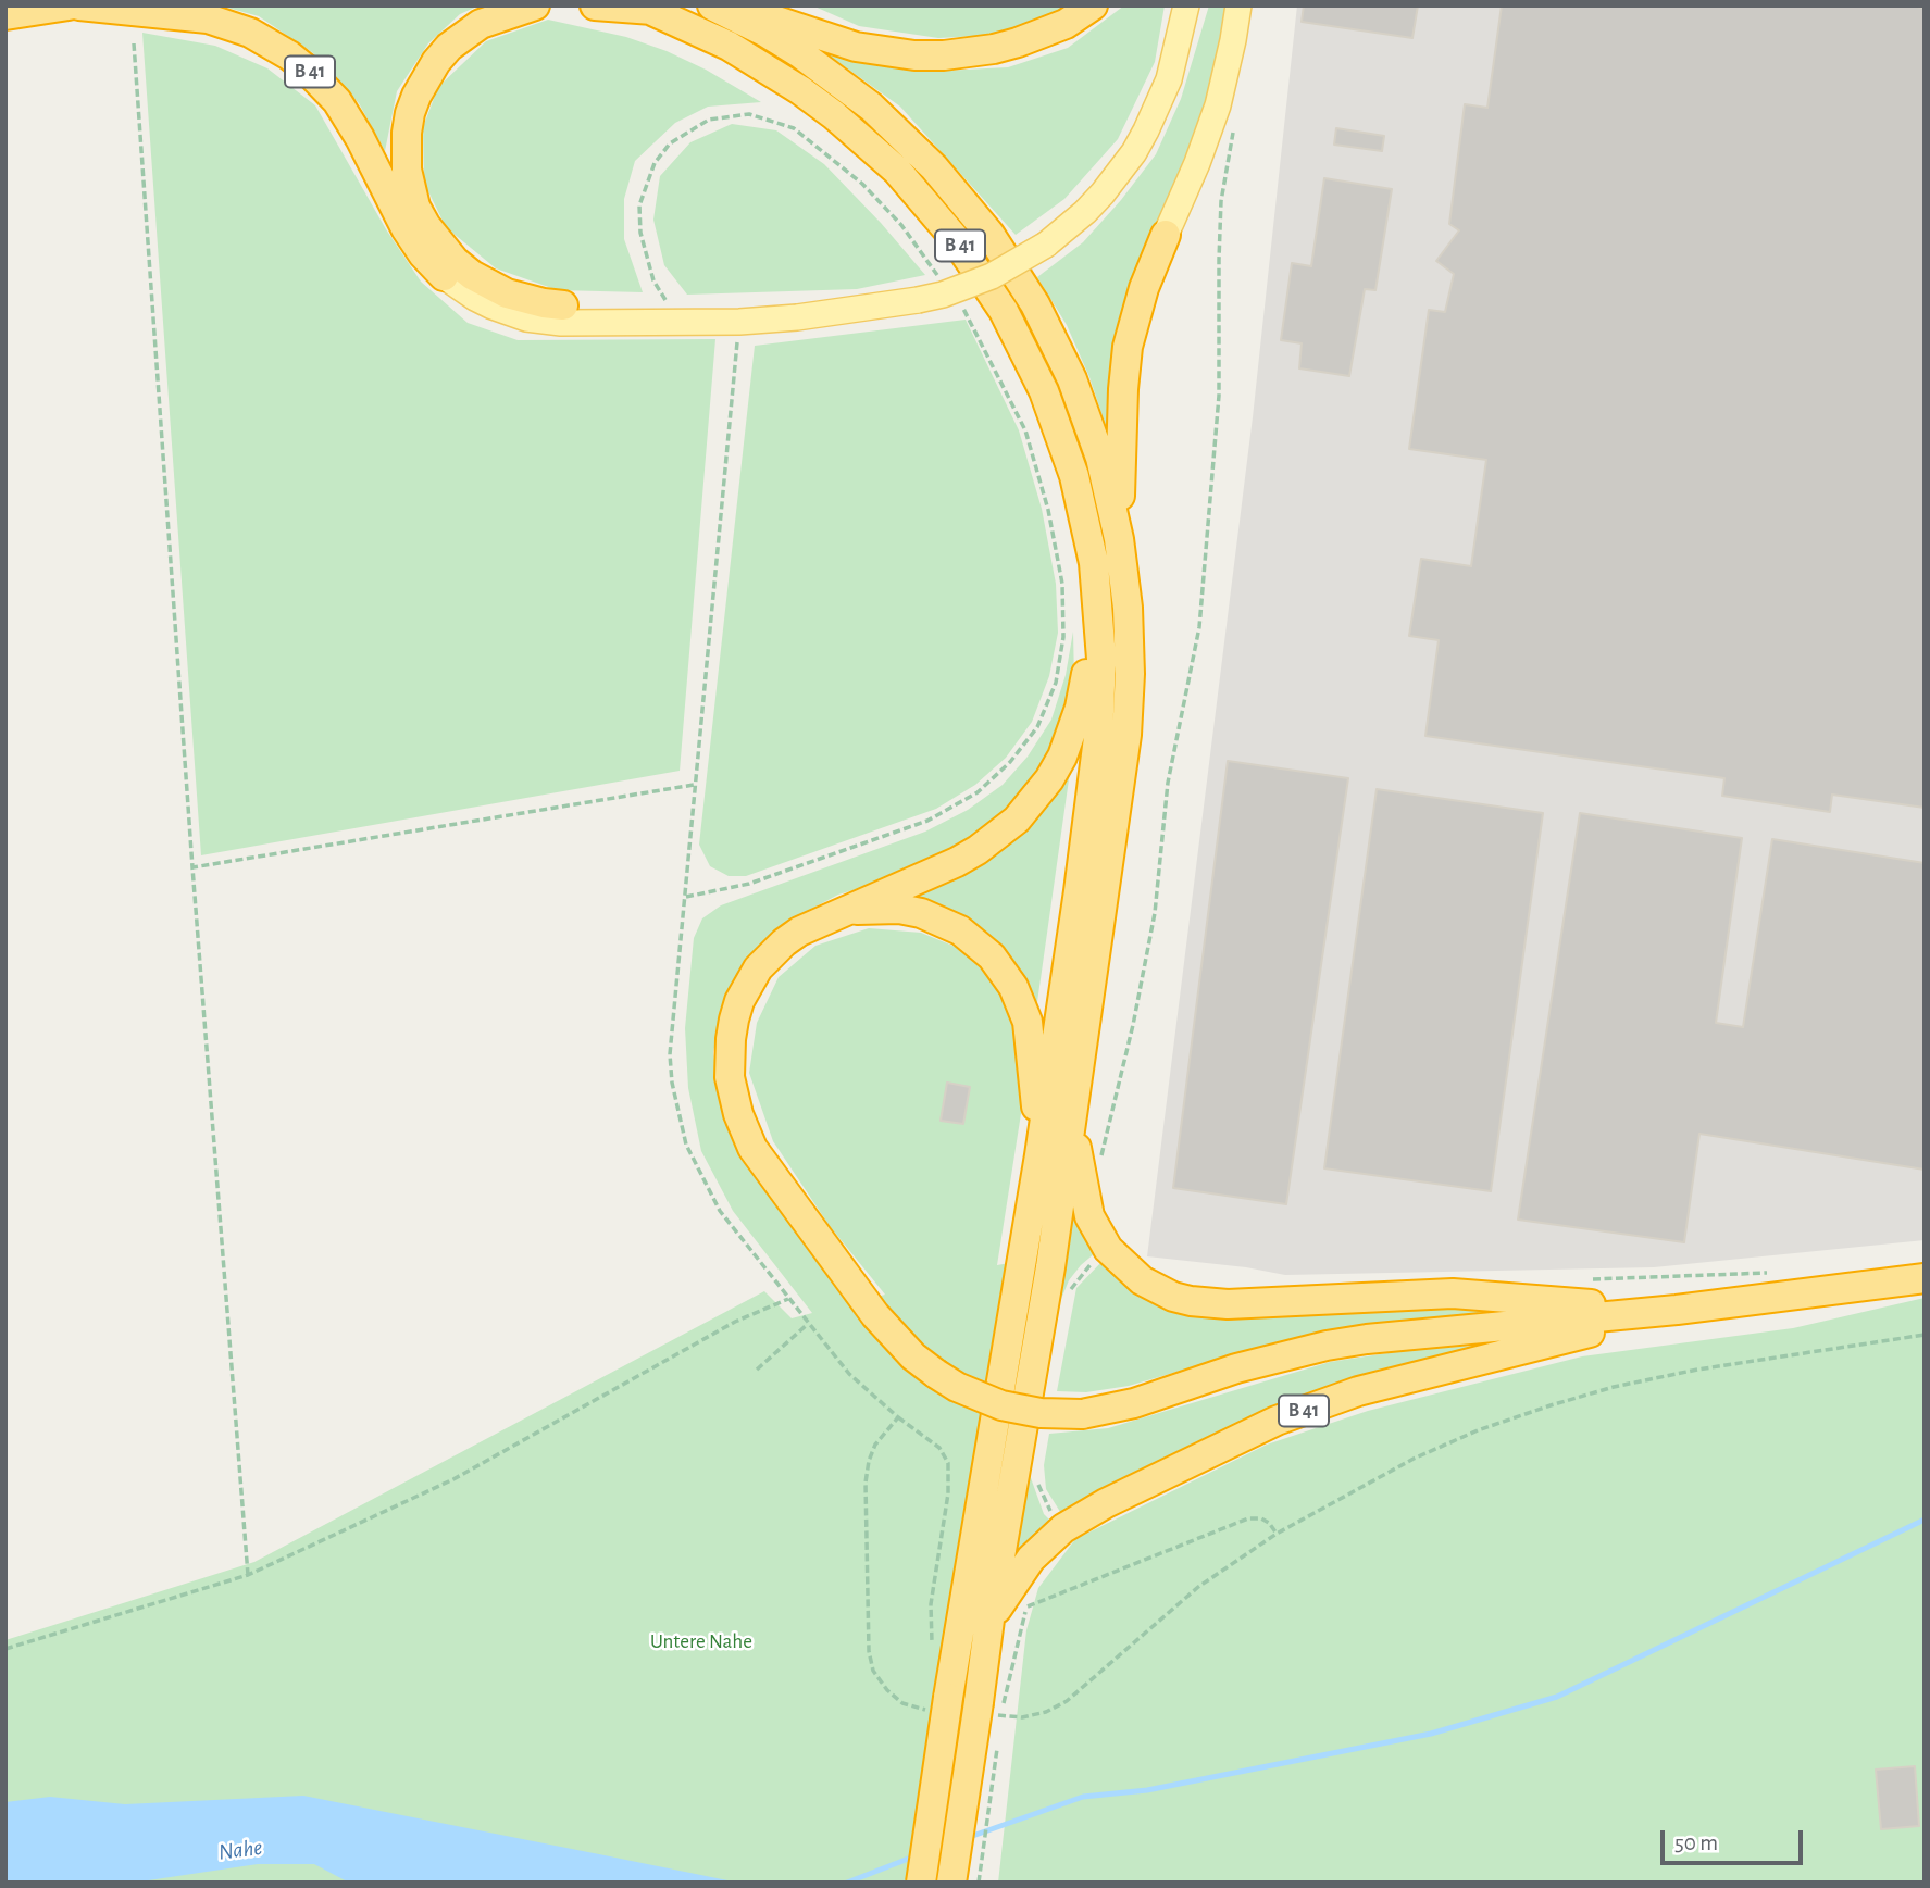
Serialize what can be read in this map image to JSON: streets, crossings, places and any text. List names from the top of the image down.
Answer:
{
  "streets": {
    "highway": ["B 41"]
  },
  "water": ["Nahe"],
  "parks": ["Untere Nahe"],
  "scale_bar": "50 m"
}
